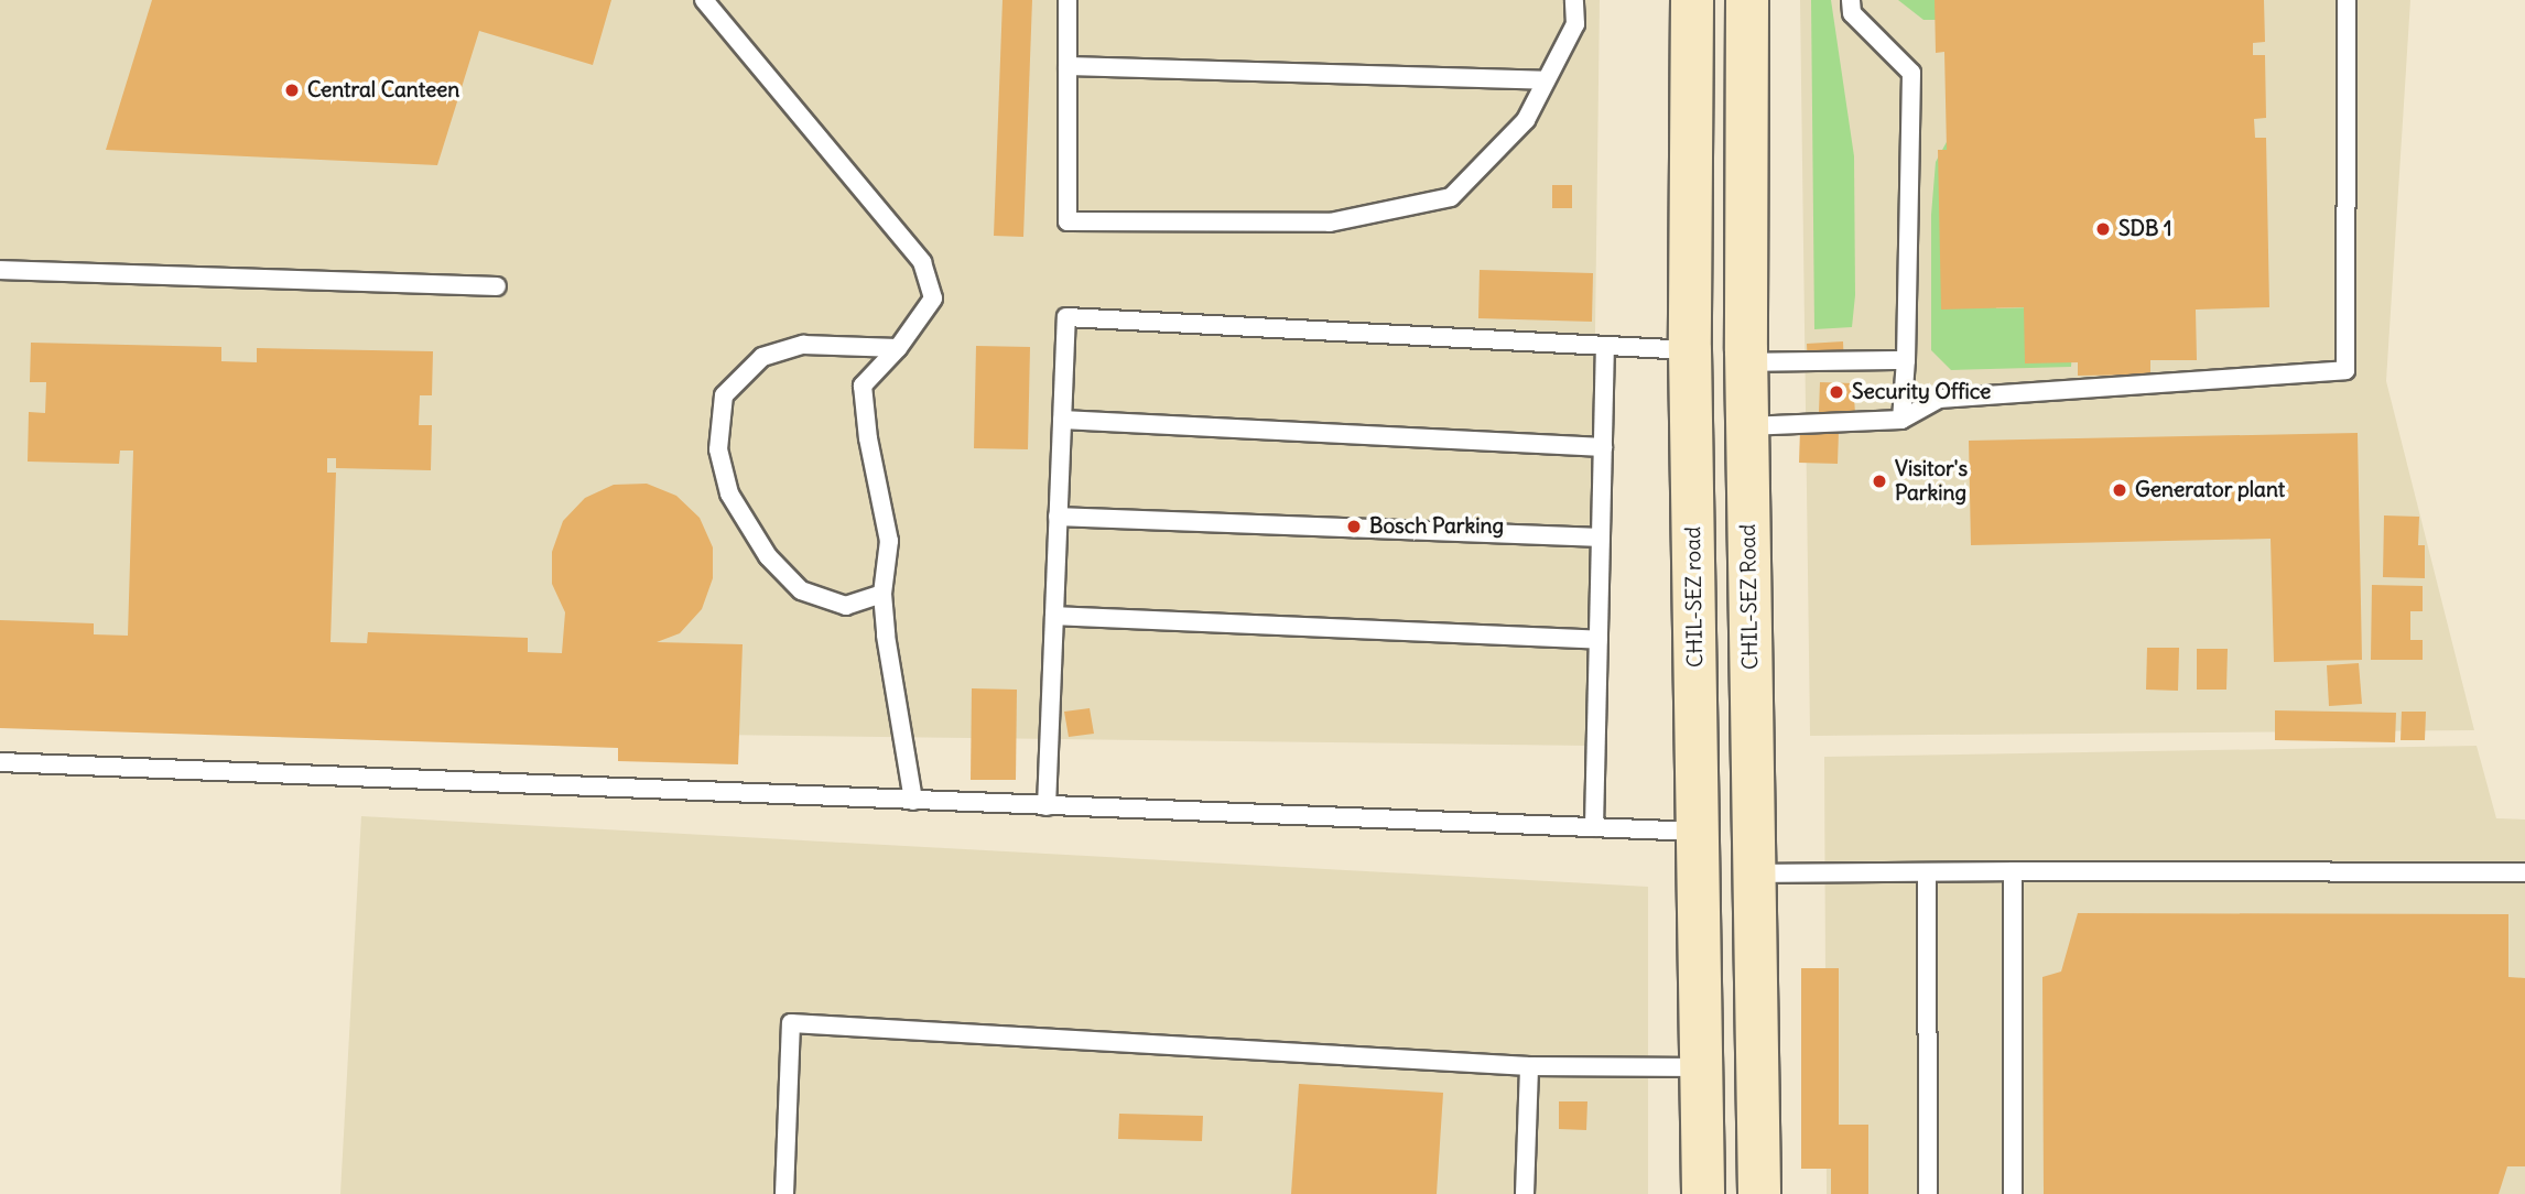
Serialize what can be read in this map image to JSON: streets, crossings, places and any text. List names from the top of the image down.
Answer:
{
  "streets": {
    "street": ["CHIL-SEZ road", "CHIL-SEZ Road"]
  },
  "places": [
    "Central Canteen",
    "SDB 1",
    "Security Office",
    "Visitor's Parking",
    "Generator plant",
    "Bosch Parking"
  ]
}
